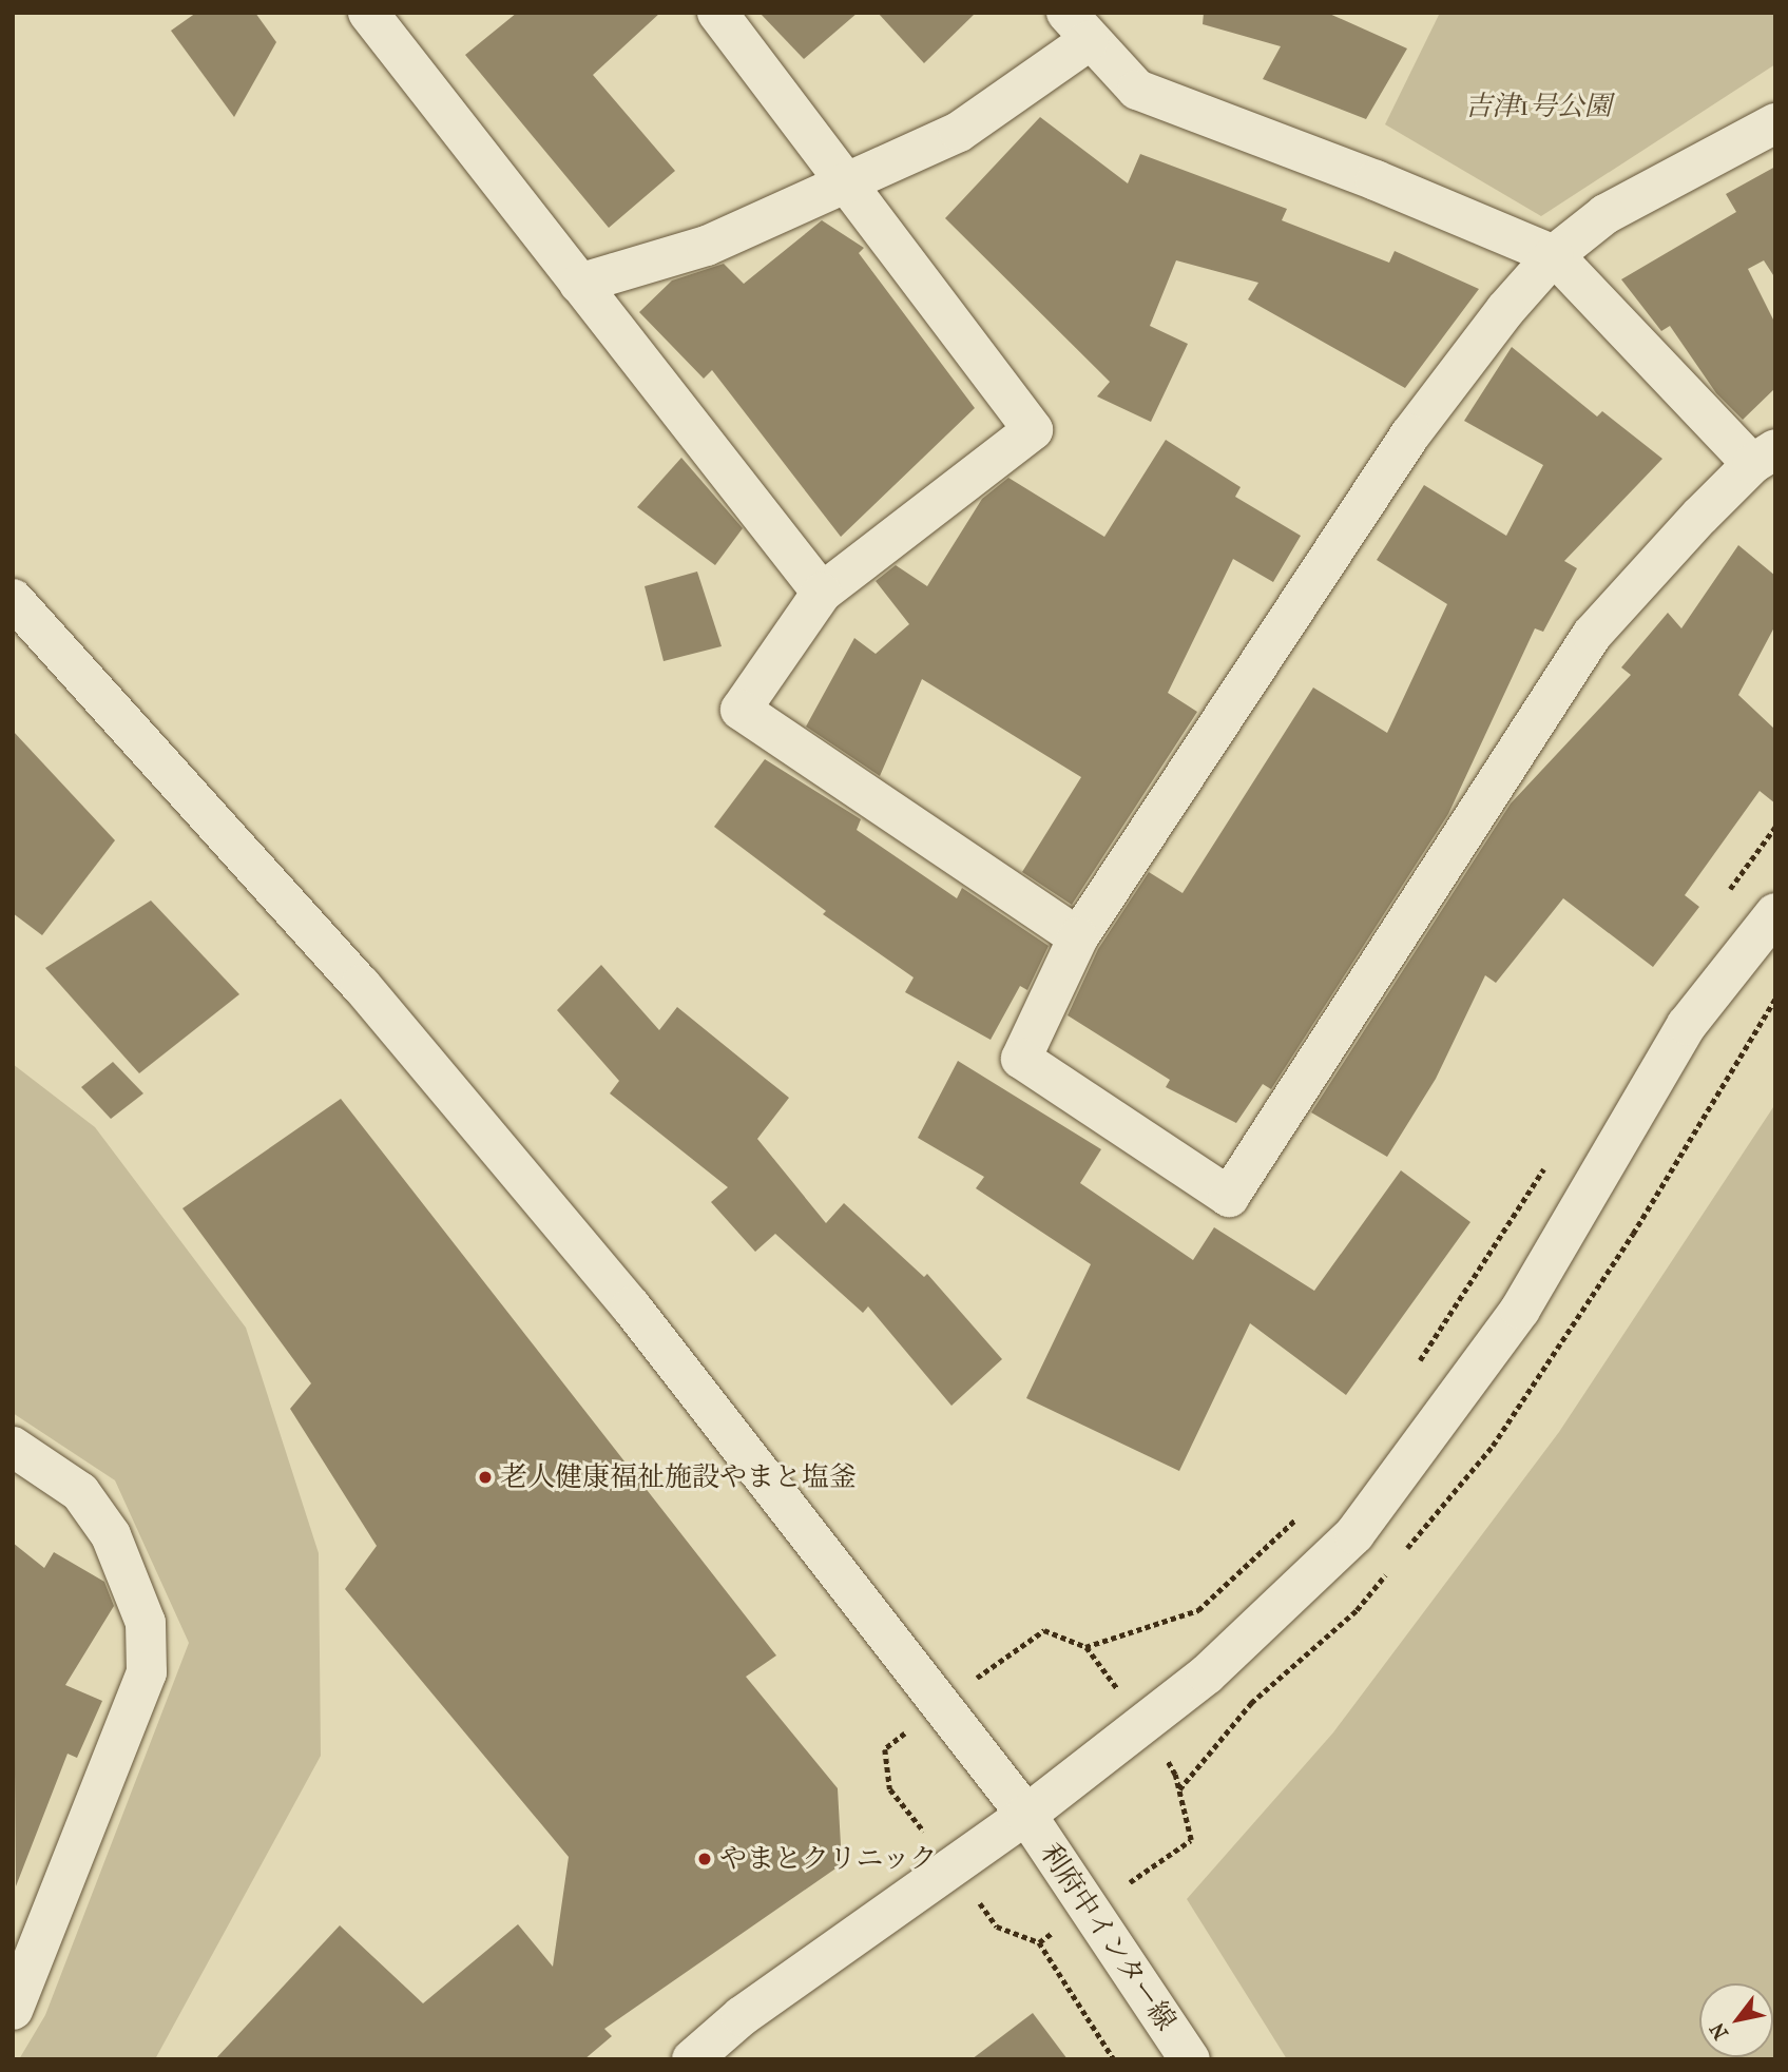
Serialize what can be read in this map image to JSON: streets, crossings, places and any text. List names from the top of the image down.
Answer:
{
  "streets": {
    "street": ["利府中インター線"]
  },
  "parks": ["吉津1号公園"],
  "places": ["老人健康福祉施設やまと塩釜", "やまとクリニック"],
  "north": "bottom left"
}
